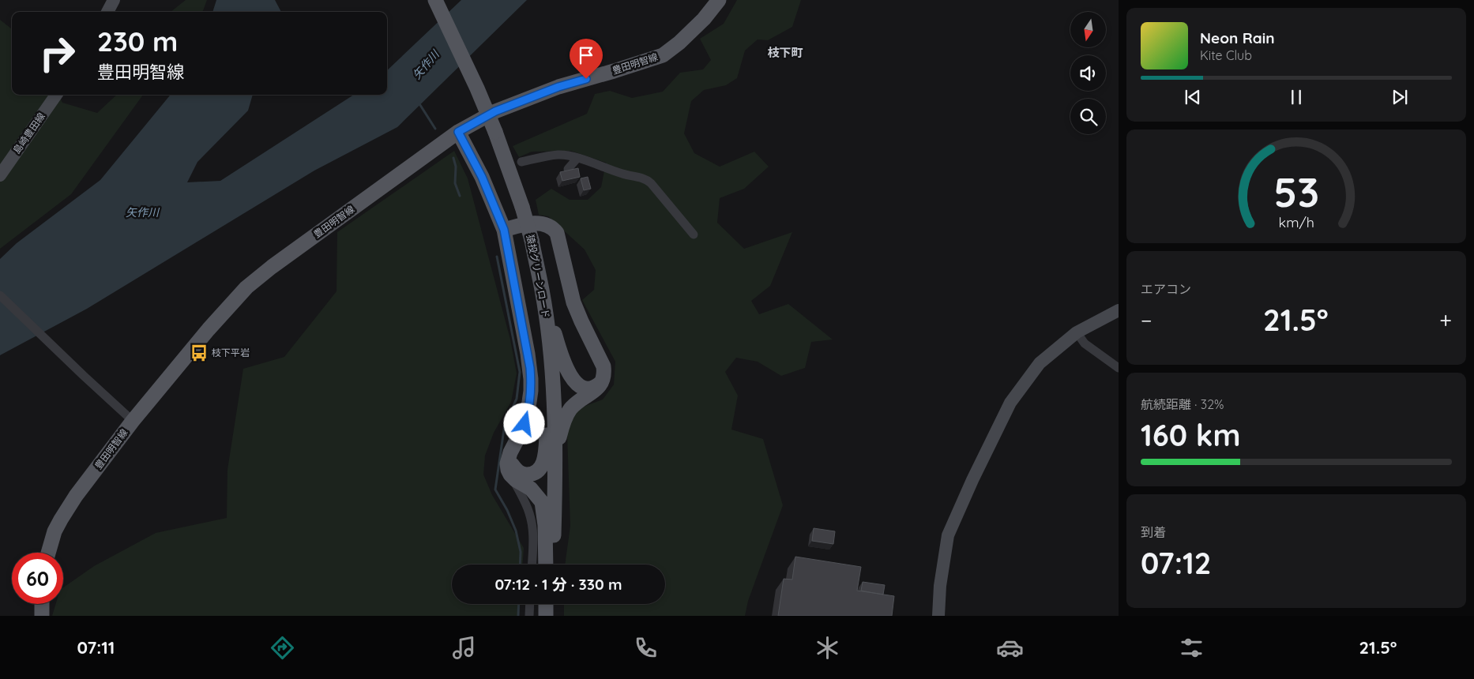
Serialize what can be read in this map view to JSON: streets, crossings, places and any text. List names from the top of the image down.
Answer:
{
  "streets": {
    "main road": ["豊田明智線", "猿投グリーンロード"],
    "street": ["島崎豊田線"]
  },
  "districts": ["枝下町"],
  "water": ["矢作川"],
  "places": {
    "bus stop": ["枝下平岩"]
  },
  "north": "bottom",
  "page": {
    "turn": ["230 m", "豊田明智線"],
    "song": ["Neon Rain", "Kite Club"],
    "tile": [
      "エアコン",
      ["航続距離 · 32%", "160 km"],
      ["到着", "07:12"]
    ],
    "heat": ["−", "21.5°", "+"],
    "limit": "60",
    "trip": "07:12 · 1 分 · 330 m",
    "tabs": ["07:11", "21.5°"],
    "gauge": ["53", "km/h"]
  }
}
